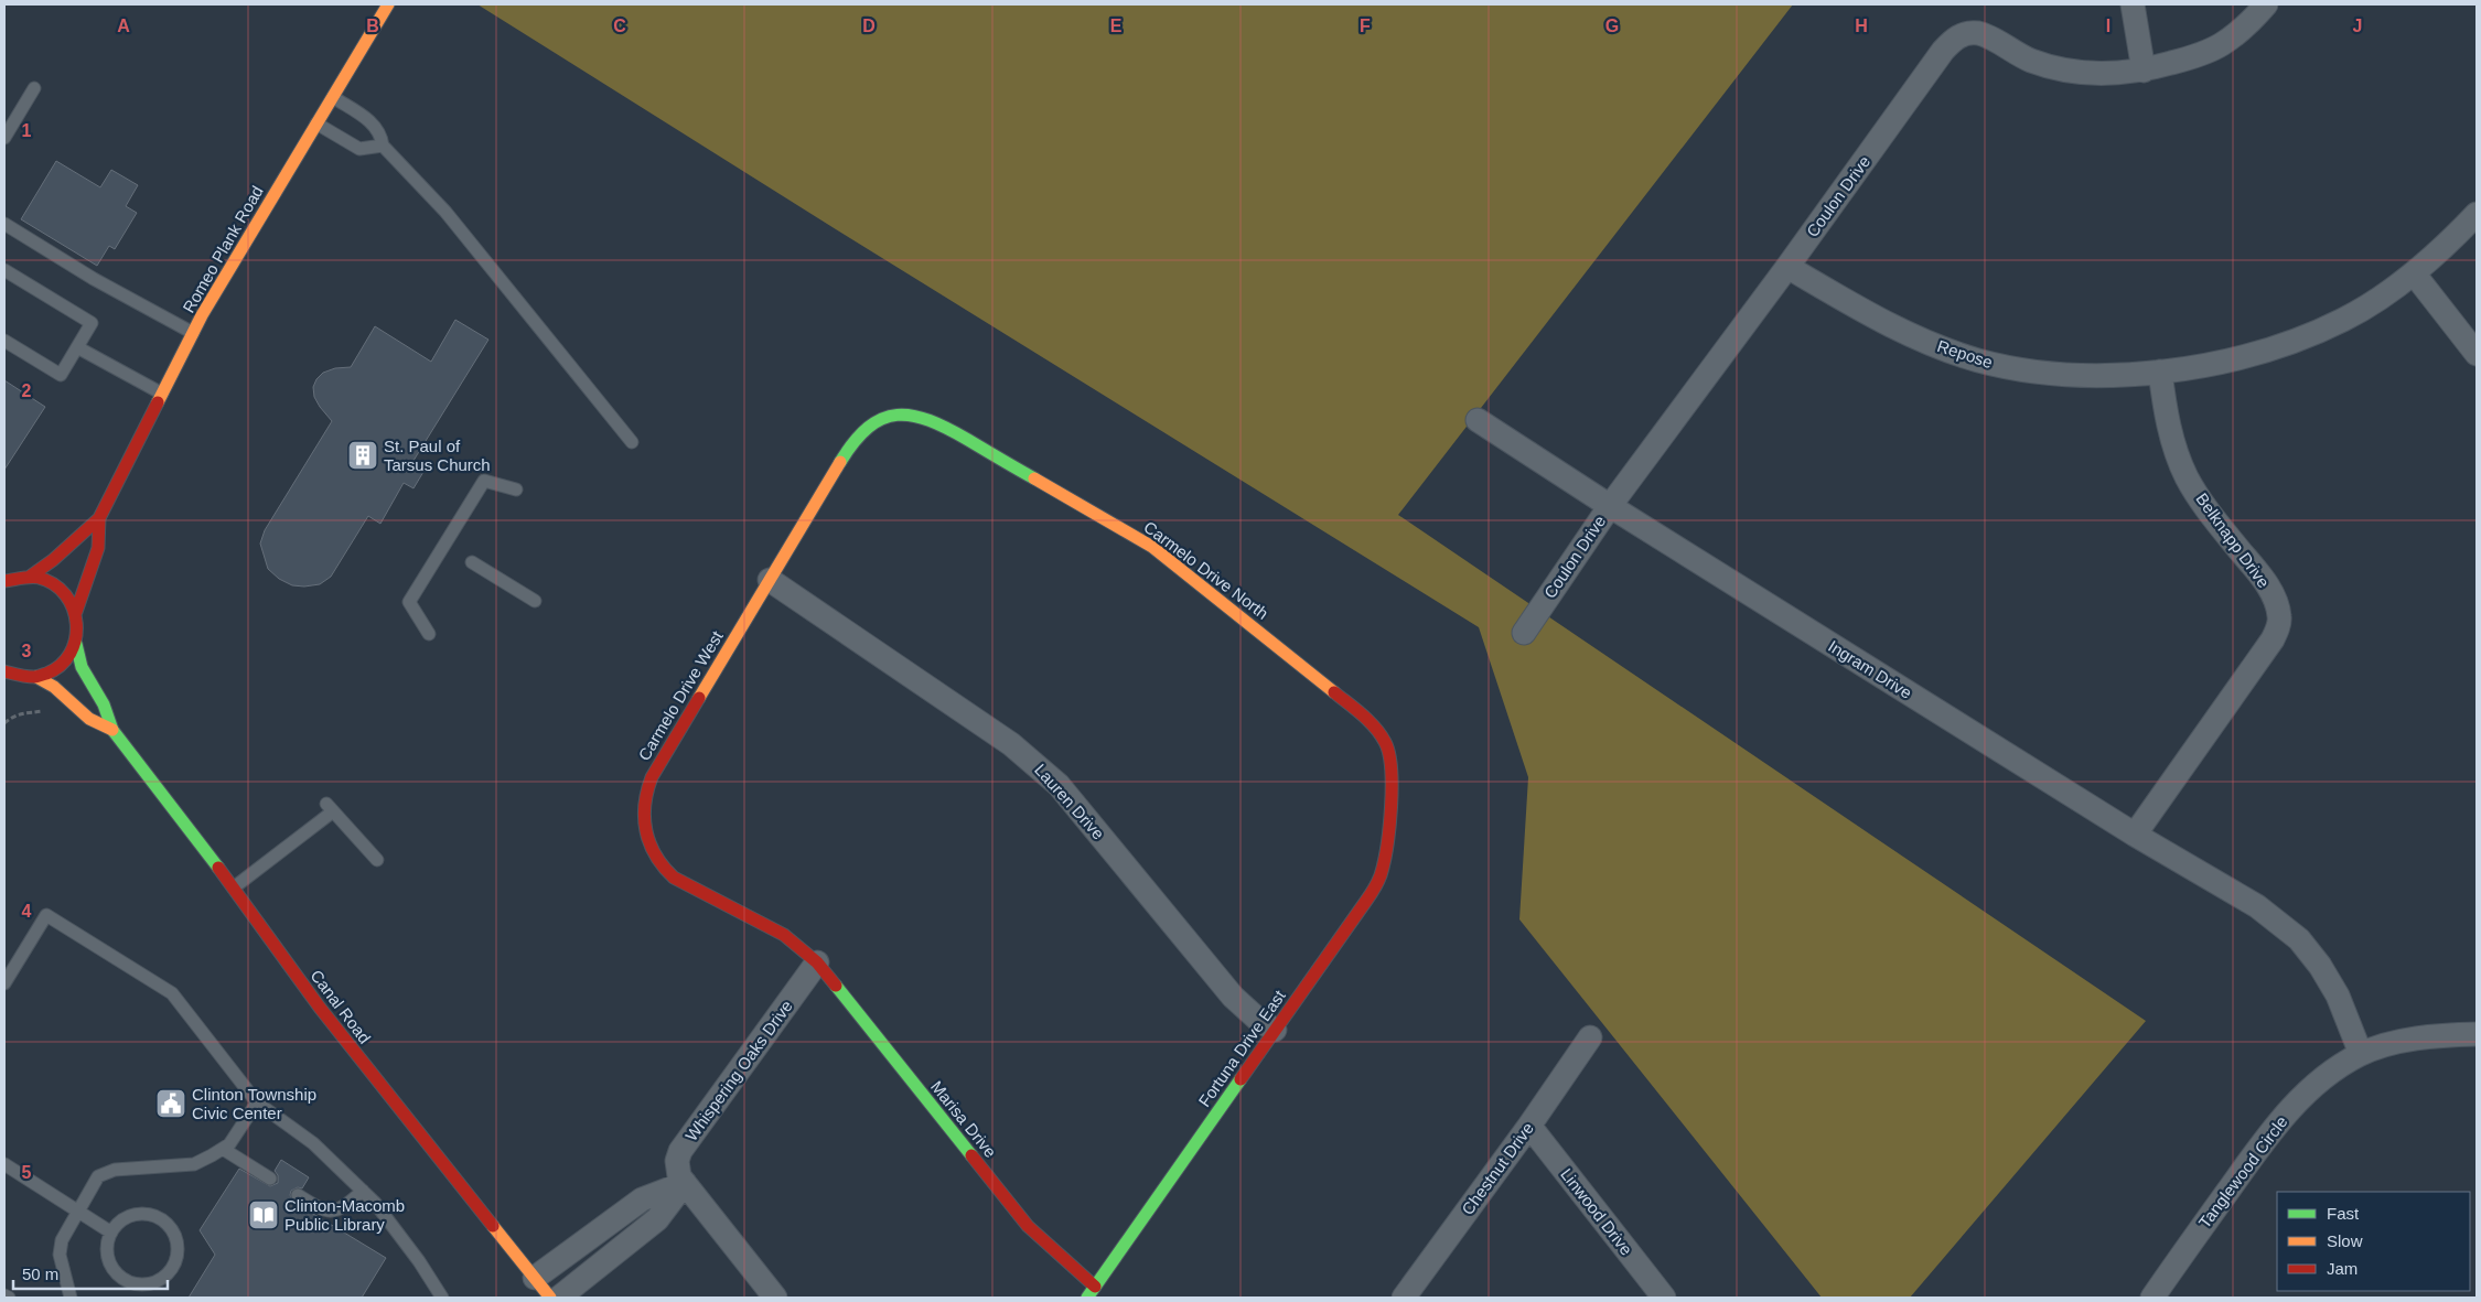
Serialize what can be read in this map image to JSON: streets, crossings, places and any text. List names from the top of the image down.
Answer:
{
  "streets": {
    "street": [
      "Coulon Drive",
      "Romeo Plank Road",
      "Repose",
      "Belknapp Drive",
      "Carmelo Drive North",
      "Ingram Drive",
      "Carmelo Drive West",
      "Lauren Drive",
      "Canal Road",
      "Fortuna Drive East",
      "Whispering Oaks Drive",
      "Marisa Drive",
      "Chestnut Drive",
      "Tanglewood Circle",
      "Linwood Drive"
    ]
  },
  "crossings": [
    ["Coulon Drive", "Repose"],
    ["Coulon Drive", "Ingram Drive"],
    ["Romeo Plank Road", "Canal Road"],
    ["Repose", "Belknapp Drive"],
    ["Belknapp Drive", "Ingram Drive"],
    ["Carmelo Drive North", "Carmelo Drive West"],
    ["Carmelo Drive North", "Fortuna Drive East"],
    ["Ingram Drive", "Tanglewood Circle"],
    ["Carmelo Drive West", "Lauren Drive"],
    ["Carmelo Drive West", "Whispering Oaks Drive"],
    ["Carmelo Drive West", "Marisa Drive"],
    ["Lauren Drive", "Fortuna Drive East"],
    ["Fortuna Drive East", "Marisa Drive"],
    ["Whispering Oaks Drive", "Marisa Drive"],
    ["Chestnut Drive", "Linwood Drive"]
  ],
  "places": {
    "building": ["St. Paul of Tarsus Church"],
    "public building": ["Clinton Township Civic Center"],
    "library": ["Clinton-Macomb Public Library"]
  },
  "legend": ["Fast", "Slow", "Jam"],
  "scale_bar": "50 m",
  "grid": {
    "columns": [
      "A",
      "B",
      "C",
      "D",
      "E",
      "F",
      "G",
      "H",
      "I",
      "J"
    ],
    "rows": [
      "1",
      "2",
      "3",
      "4",
      "5"
    ]
  }
}
